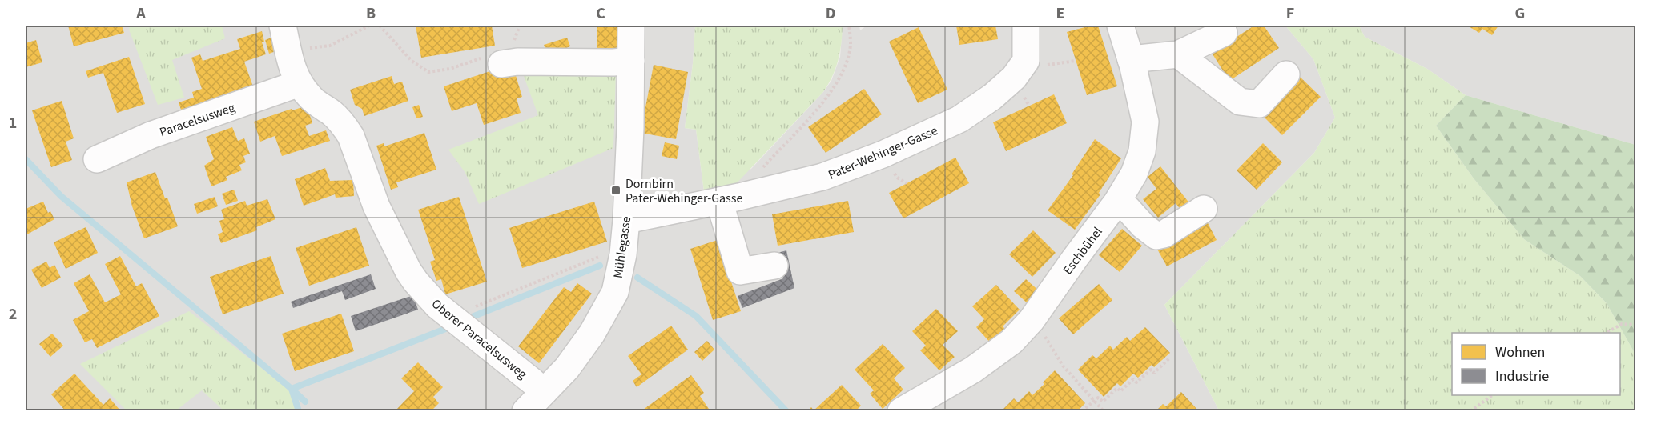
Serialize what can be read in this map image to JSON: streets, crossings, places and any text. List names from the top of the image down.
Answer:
{
  "streets": {
    "street": [
      "Paracelsusweg",
      "Pater-Wehinger-Gasse",
      "Mühlegasse",
      "Eschbühel",
      "Oberer Paracelsusweg"
    ]
  },
  "crossings": [
    ["Paracelsusweg", "Oberer Paracelsusweg"],
    ["Pater-Wehinger-Gasse", "Mühlegasse"],
    ["Mühlegasse", "Oberer Paracelsusweg"]
  ],
  "places": {
    "transit": ["Dornbirn Pater-Wehinger-Gasse"]
  },
  "legend": ["Wohnen", "Industrie"],
  "grid": {
    "columns": [
      "A",
      "B",
      "C",
      "D",
      "E",
      "F",
      "G"
    ],
    "rows": ["1", "2"]
  }
}
